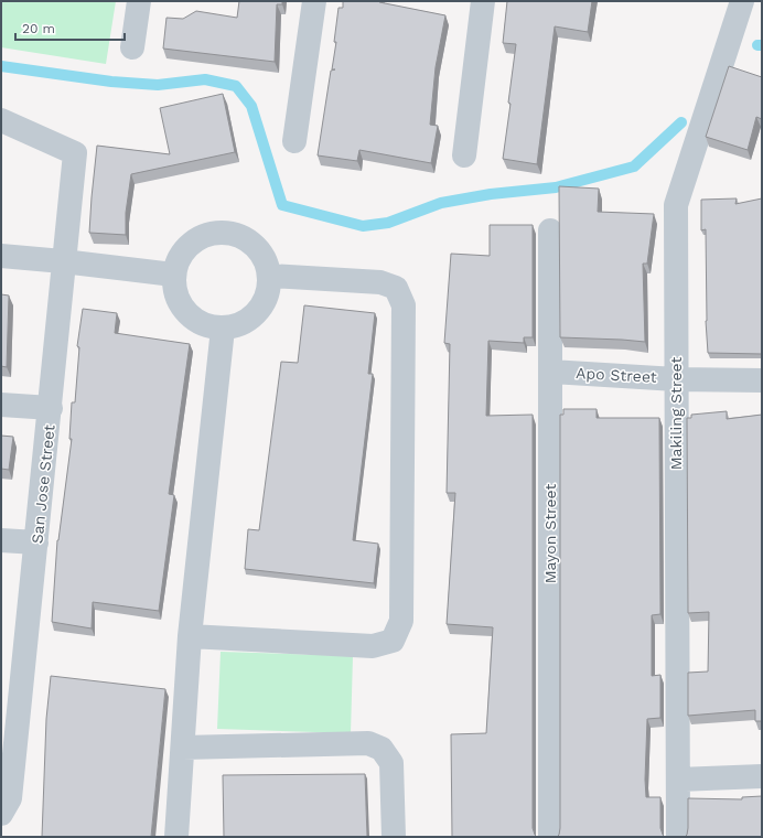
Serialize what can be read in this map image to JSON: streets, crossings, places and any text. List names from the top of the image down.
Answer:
{
  "streets": {
    "street": [
      "Apo Street",
      "Makiling Street",
      "San Jose Street",
      "Mayon Street"
    ]
  },
  "crossings": [
    ["Apo Street", "Makiling Street"],
    ["Apo Street", "Mayon Street"]
  ],
  "scale_bar": "20 m"
}
